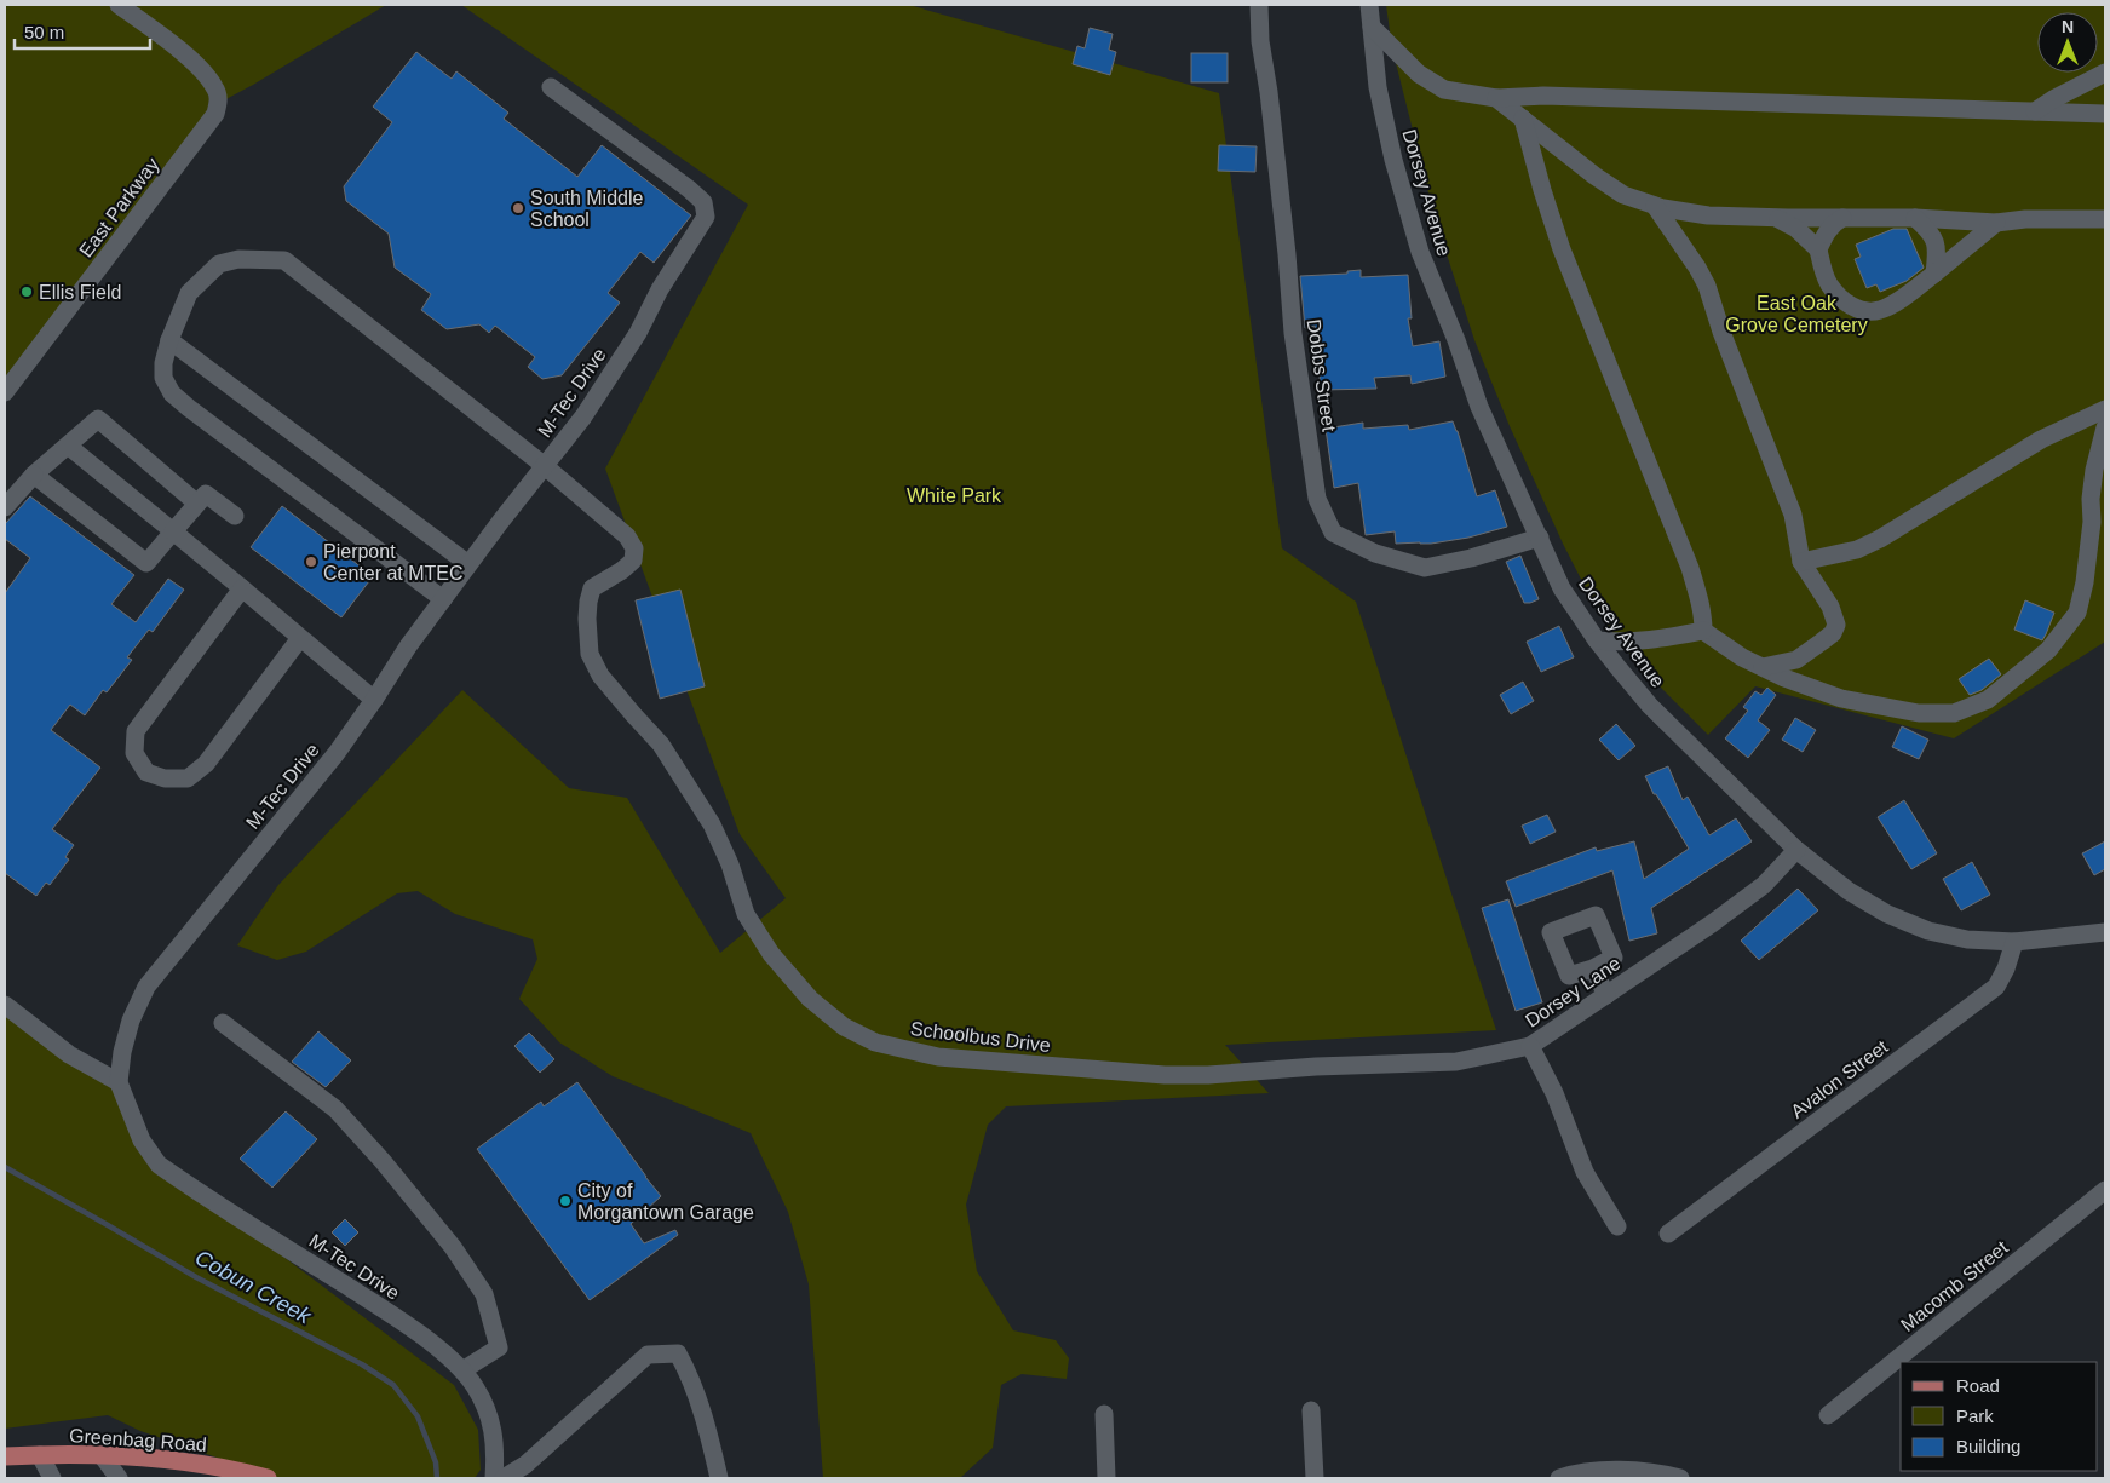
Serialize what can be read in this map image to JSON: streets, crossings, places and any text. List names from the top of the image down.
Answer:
{
  "streets": {
    "main road": ["Greenbag Road"],
    "street": [
      "Dorsey Avenue",
      "East Parkway",
      "Dobbs Street",
      "M-Tec Drive",
      "Dorsey Lane",
      "Schoolbus Drive",
      "Avalon Street",
      "Macomb Street"
    ]
  },
  "crossings": [
    ["Dorsey Avenue", "Dobbs Street"],
    ["Dorsey Avenue", "Dorsey Lane"],
    ["Dorsey Avenue", "Avalon Street"],
    ["M-Tec Drive", "Schoolbus Drive"],
    ["Dorsey Lane", "Schoolbus Drive"]
  ],
  "water": ["Cobun Creek"],
  "parks": ["East Oak Grove Cemetery", "White Park"],
  "places": [
    "South Middle School",
    "Ellis Field",
    "Pierpont Center at MTEC",
    "City of Morgantown Garage"
  ],
  "legend": ["Road", "Park", "Building"],
  "scale_bar": "50 m",
  "north": "top"
}
